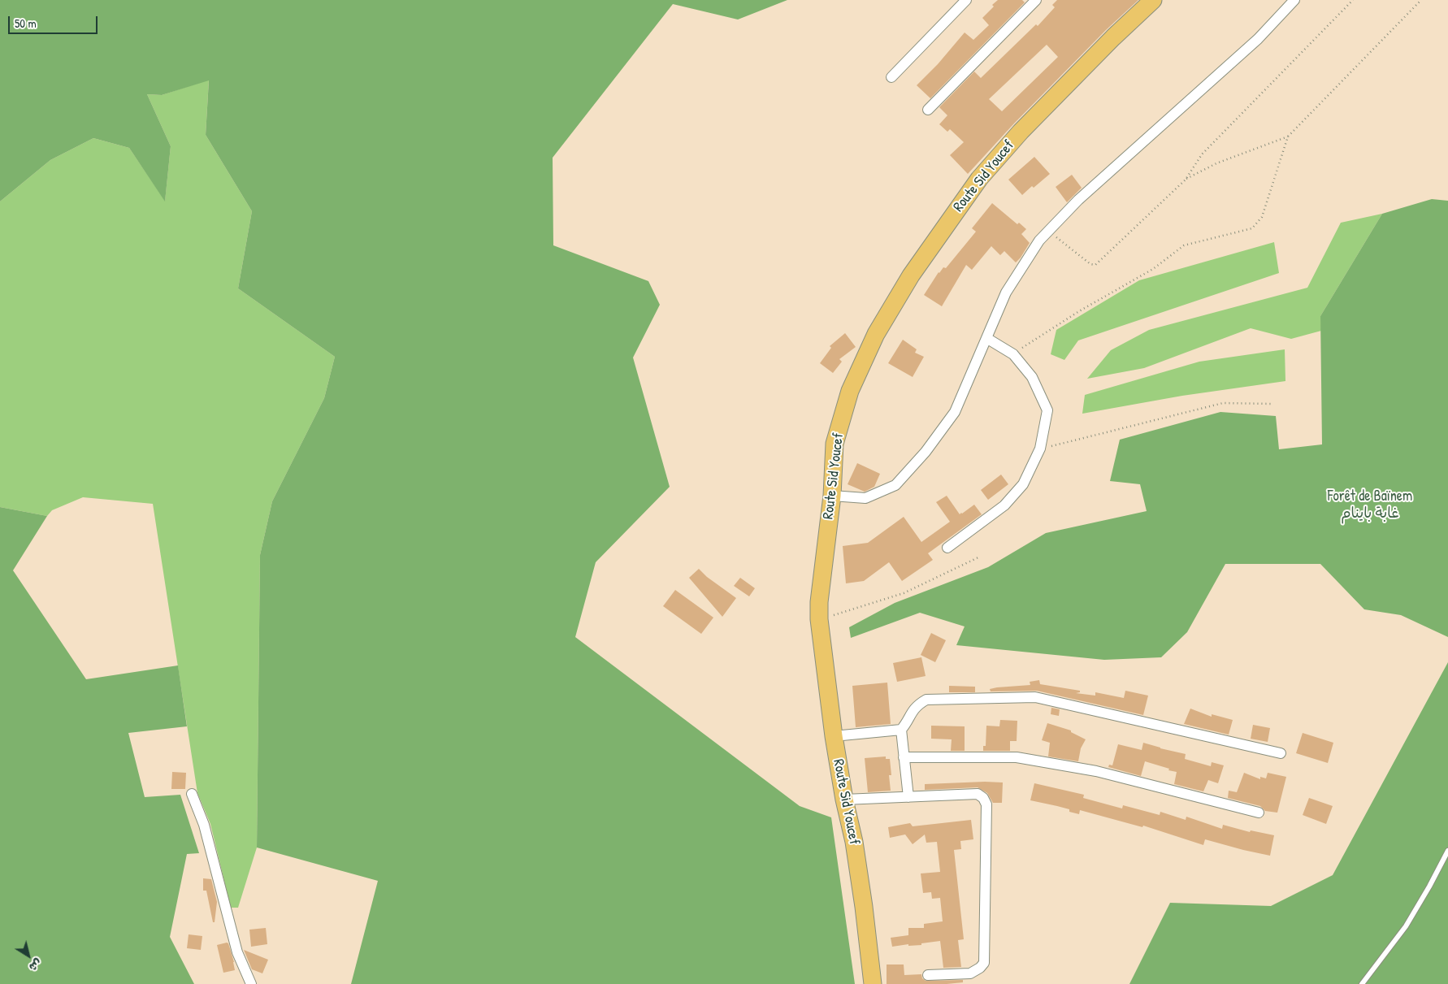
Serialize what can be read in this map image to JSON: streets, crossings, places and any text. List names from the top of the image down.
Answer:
{
  "streets": {
    "main road": ["Route Sid Youcef"]
  },
  "parks": ["Forêt de Baïnem غابة باينام"],
  "scale_bar": "50 m",
  "north": "bottom right"
}
